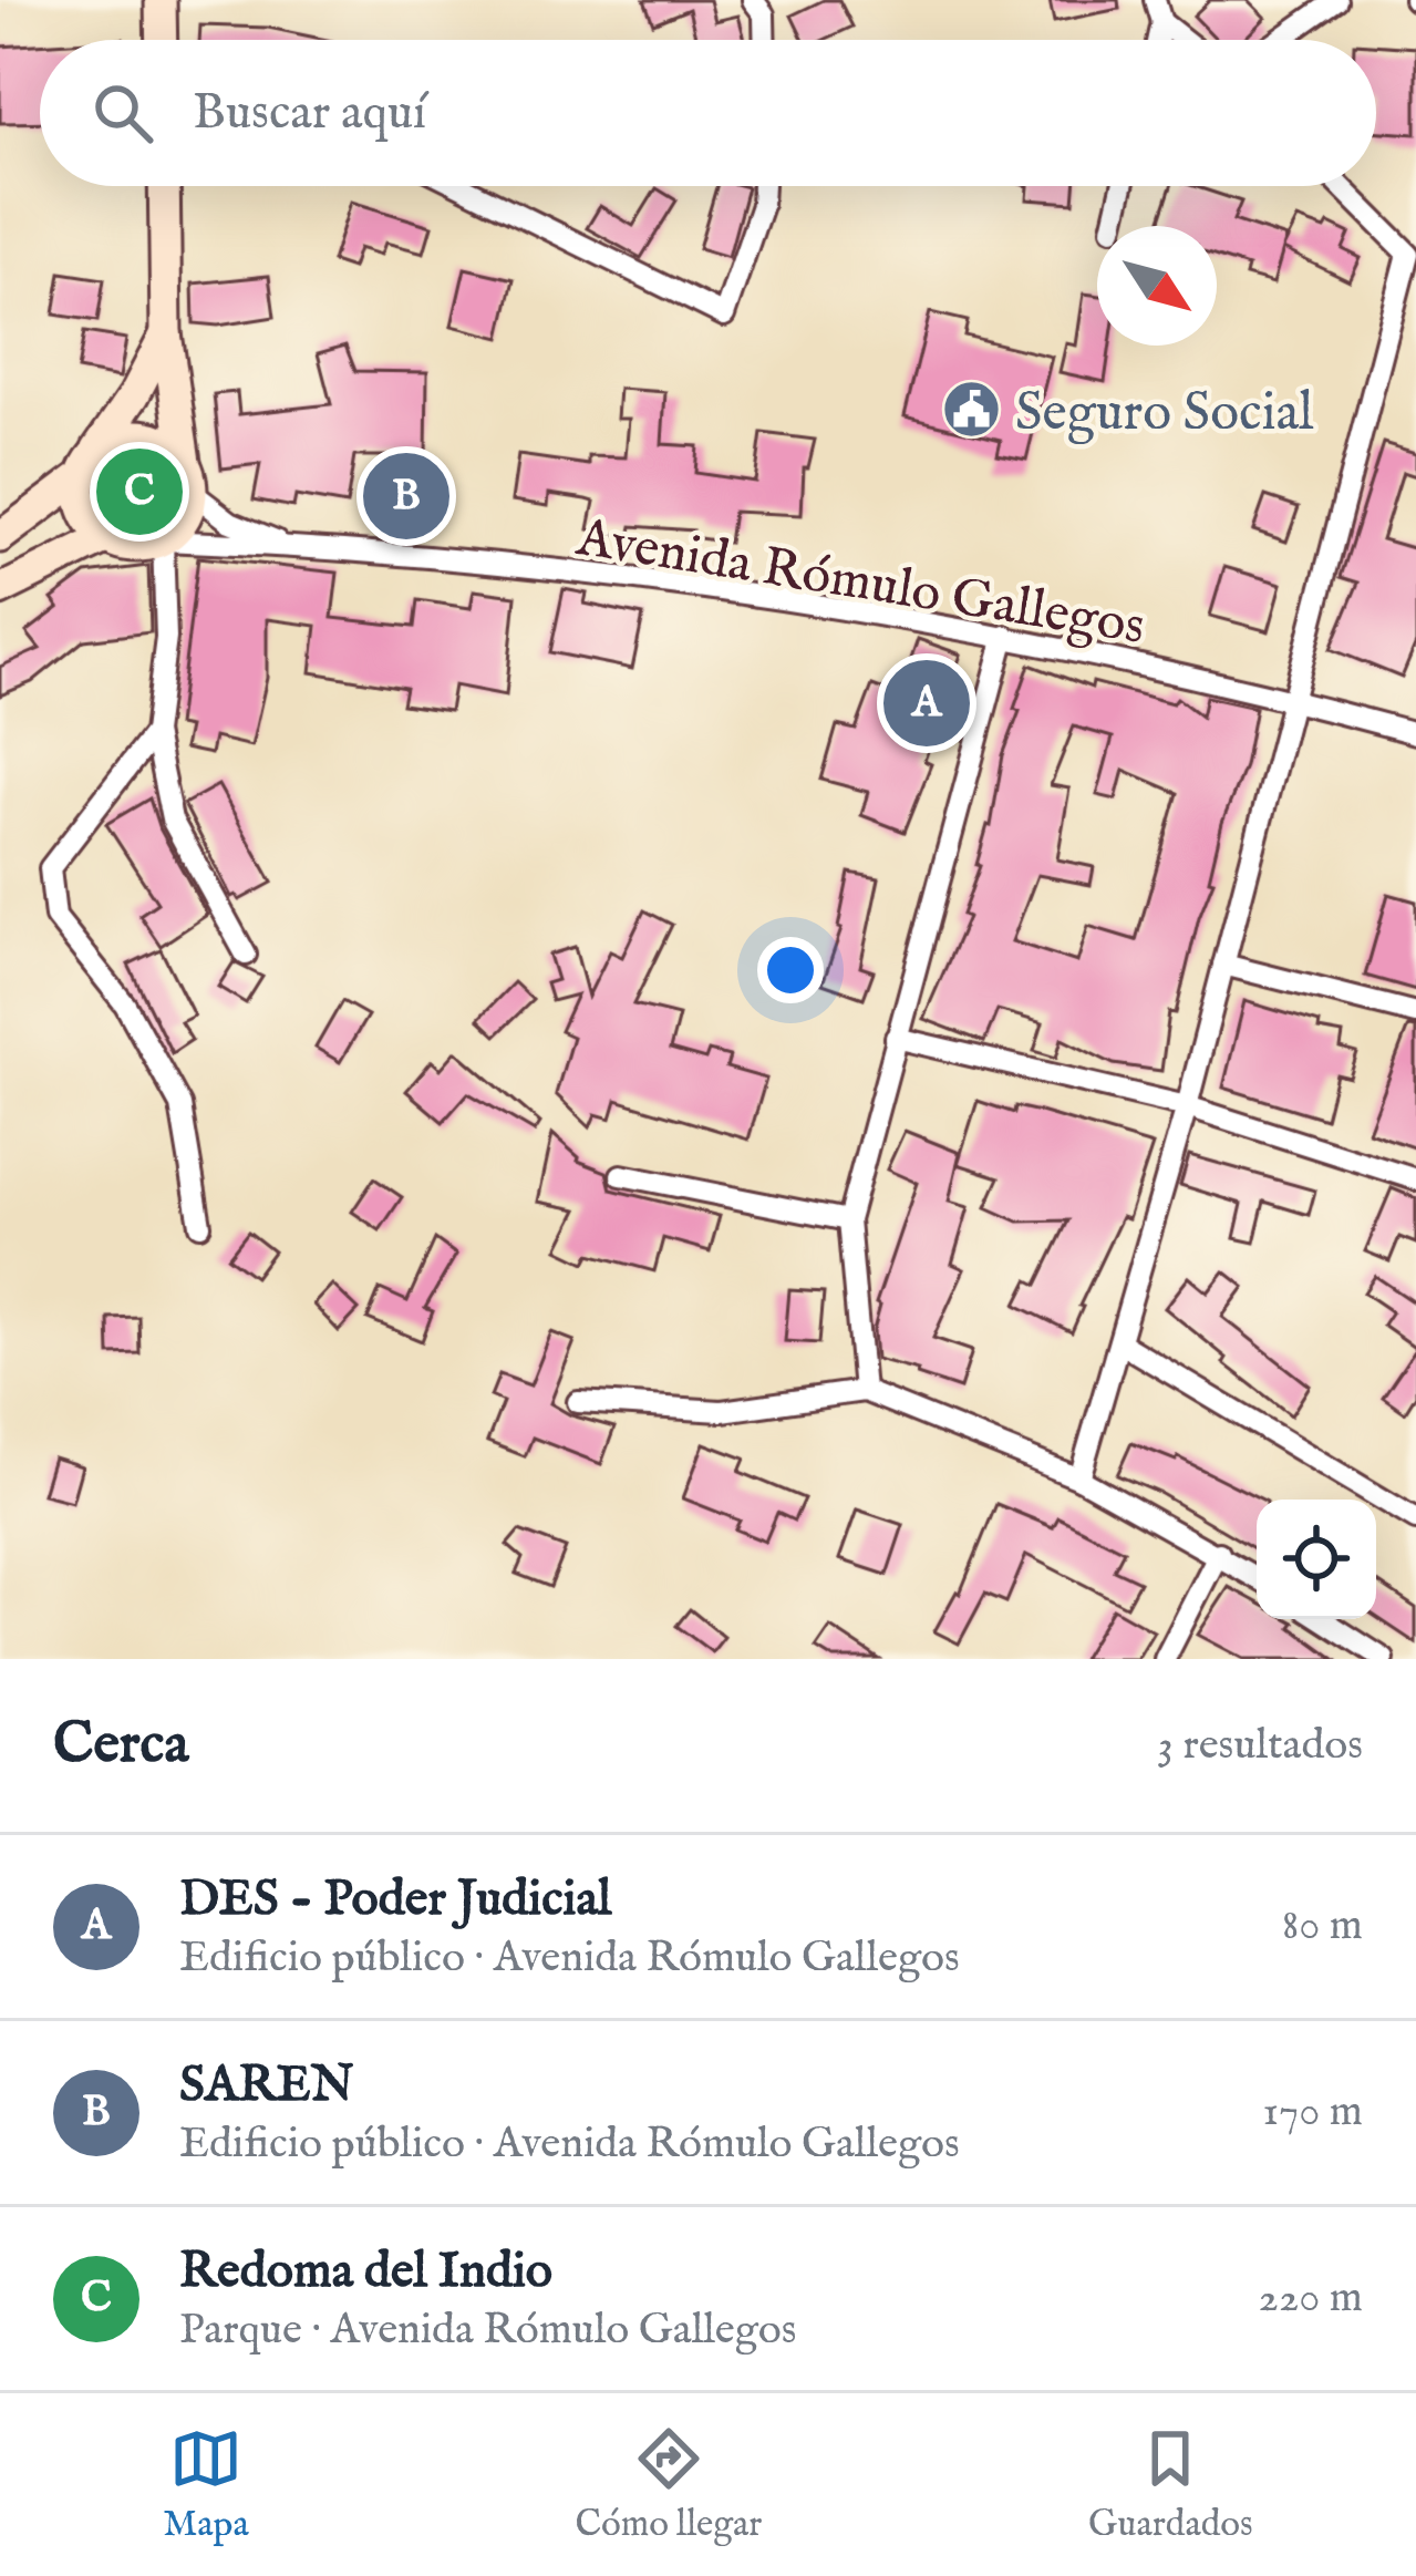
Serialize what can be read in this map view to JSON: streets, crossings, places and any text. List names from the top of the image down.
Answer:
{
  "streets": {
    "street": ["Avenida Rómulo Gallegos"]
  },
  "places": {
    "public building": ["Seguro Social"]
  },
  "north": "bottom right",
  "page": {
    "search": "Buscar aquí",
    "pins": ["C", "B", "A"],
    "heading": ["Cerca", "3 resultados"],
    "list": [
      {
        "mark": "A",
        "name": "DES - Poder Judicial",
        "note": "Edificio público · Avenida Rómulo Gallegos",
        "value": "80 m"
      },
      {
        "mark": "B",
        "name": "SAREN",
        "note": "Edificio público · Avenida Rómulo Gallegos",
        "value": "170 m"
      },
      {
        "mark": "C",
        "name": "Redoma del Indio",
        "note": "Parque · Avenida Rómulo Gallegos",
        "value": "220 m"
      }
    ],
    "nav": ["Mapa", "Cómo llegar", "Guardados"]
  }
}
